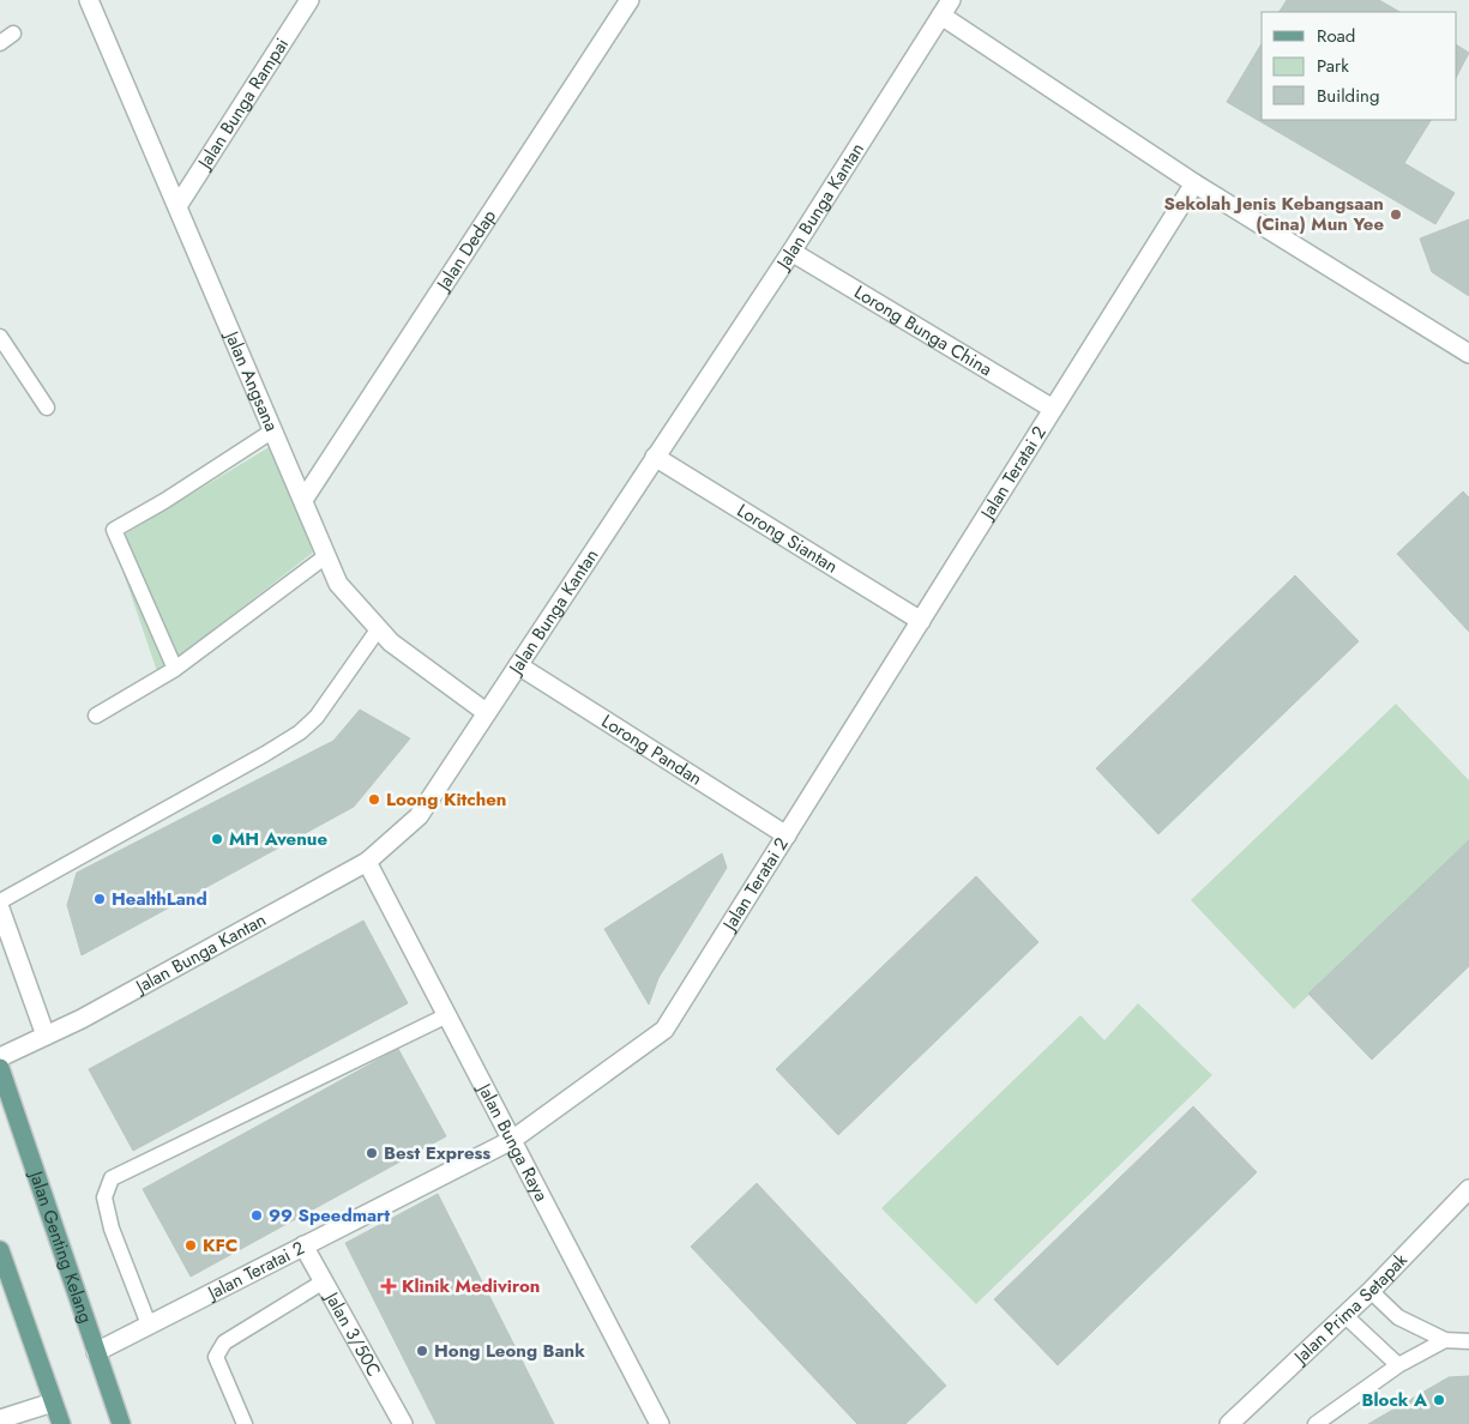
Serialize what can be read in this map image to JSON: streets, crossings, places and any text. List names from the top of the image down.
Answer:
{
  "streets": {
    "main road": ["Jalan Genting Kelang"],
    "street": [
      "Jalan Bunga Rampai",
      "Jalan Bunga Kantan",
      "Jalan Dedap",
      "Lorong Bunga China",
      "Jalan Angsana",
      "Jalan Teratai 2",
      "Lorong Siantan",
      "Lorong Pandan",
      "Jalan Bunga Raya",
      "Jalan Prima Setapak",
      "Jalan 3/50C"
    ]
  },
  "crossings": [
    ["Jalan Bunga Rampai", "Jalan Angsana"],
    ["Jalan Bunga Kantan", "Lorong Bunga China"],
    ["Jalan Bunga Kantan", "Jalan Angsana"],
    ["Jalan Bunga Kantan", "Lorong Siantan"],
    ["Jalan Bunga Kantan", "Lorong Pandan"],
    ["Jalan Bunga Kantan", "Jalan Bunga Raya"],
    ["Jalan Dedap", "Jalan Angsana"],
    ["Lorong Bunga China", "Jalan Teratai 2"],
    ["Jalan Teratai 2", "Lorong Siantan"],
    ["Jalan Teratai 2", "Lorong Pandan"],
    ["Jalan Teratai 2", "Jalan Bunga Raya"],
    ["Jalan Teratai 2", "Jalan Genting Kelang"],
    ["Jalan Teratai 2", "Jalan 3/50C"]
  ],
  "places": {
    "other": [
      "Sekolah Jenis Kebangsaan (Cina) Mun Yee",
      "Loong Kitchen",
      "MH Avenue",
      "HealthLand",
      "Best Express",
      "99 Speedmart",
      "KFC",
      "Hong Leong Bank",
      "Block A"
    ],
    "health": ["Klinik Mediviron"]
  },
  "legend": ["Road", "Park", "Building"]
}
